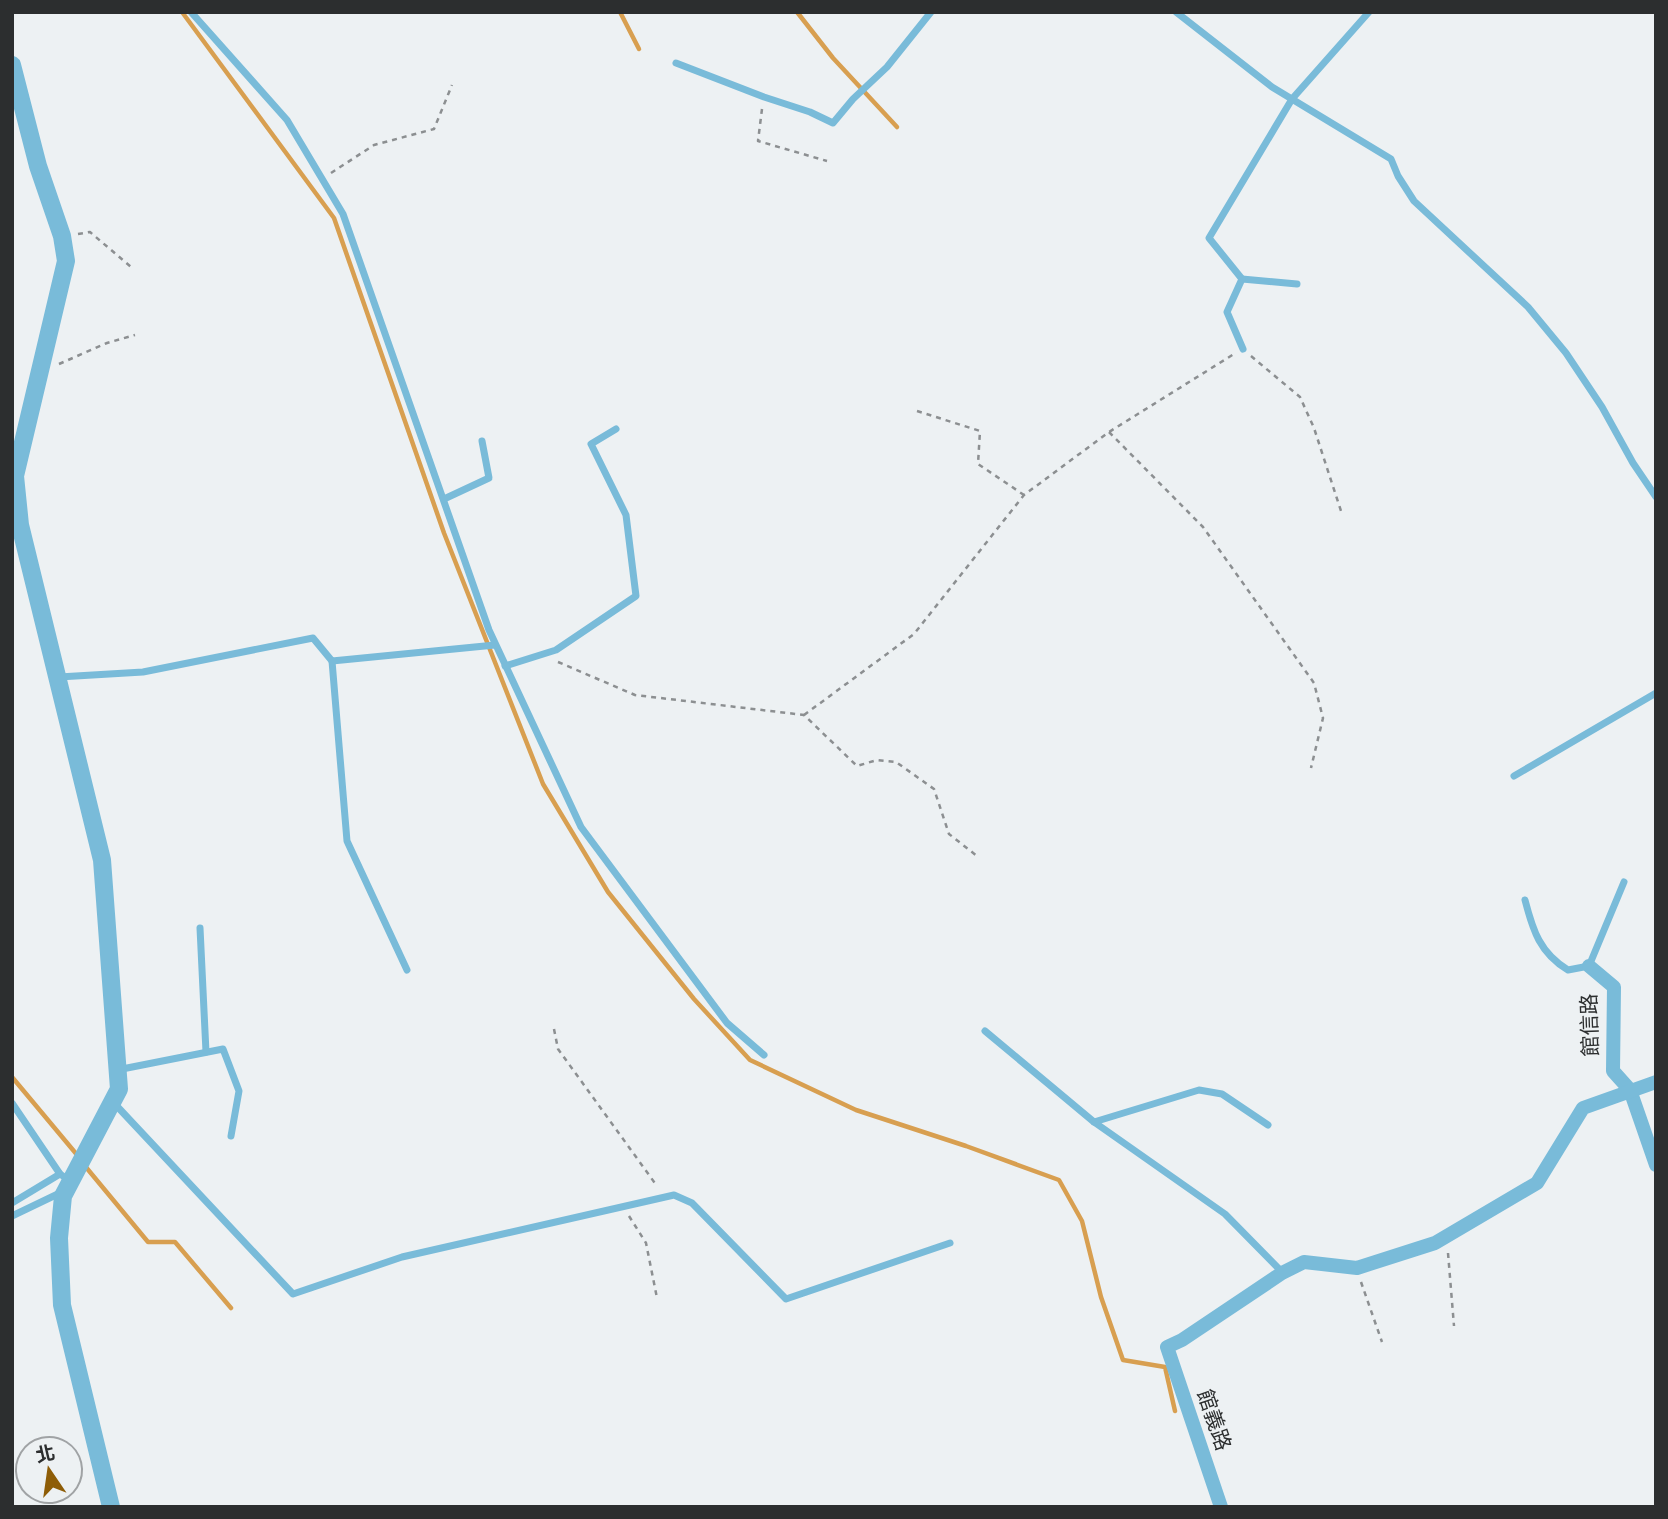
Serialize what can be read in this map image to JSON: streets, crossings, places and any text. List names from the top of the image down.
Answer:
{
  "streets": {
    "street": ["館信路", "館義路"]
  },
  "north": "top"
}
